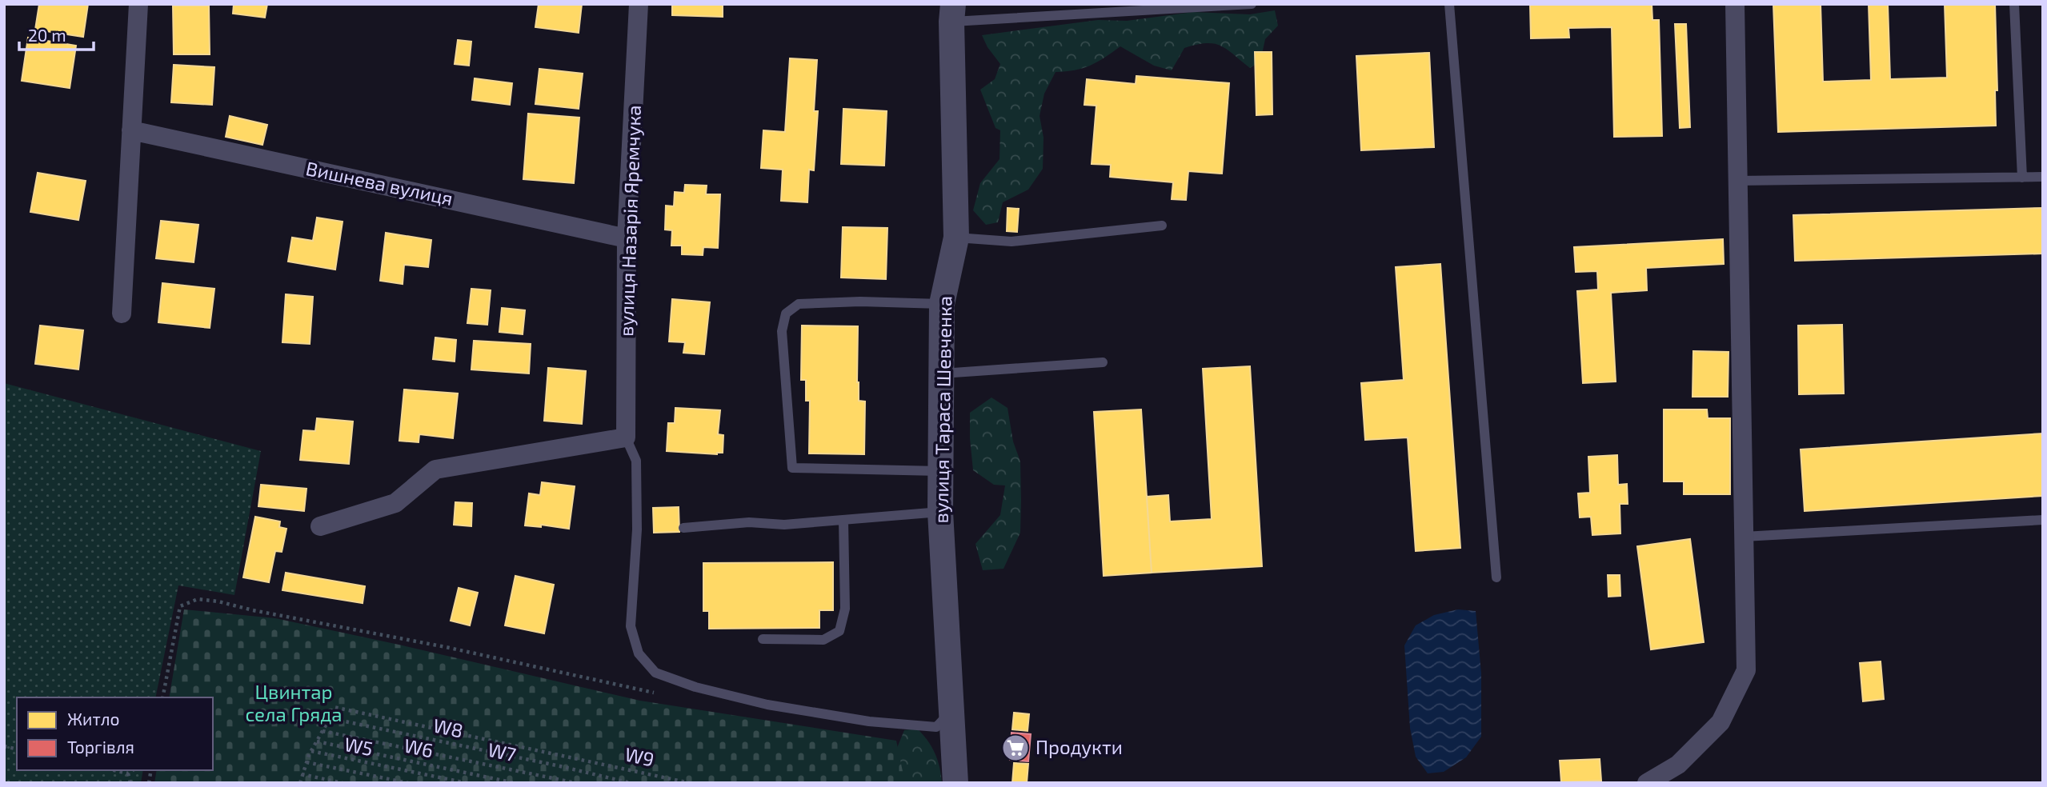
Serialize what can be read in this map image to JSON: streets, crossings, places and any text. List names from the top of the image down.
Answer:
{
  "streets": {
    "street": ["Вишнева вулиця", "вулиця Назарія Яремчука", "вулиця Тараса Шевченка"],
    "path": [
      "W8",
      "W5",
      "W6",
      "W7",
      "W9"
    ]
  },
  "crossings": [
    ["Вишнева вулиця", "вулиця Назарія Яремчука"],
    ["вулиця Назарія Яремчука", "вулиця Тараса Шевченка"],
    ["W8", "W9"]
  ],
  "parks": ["Цвинтар села Гряда"],
  "places": {
    "supermarket": ["Продукти"]
  },
  "legend": ["Житло", "Торгівля"],
  "scale_bar": "20 m"
}
